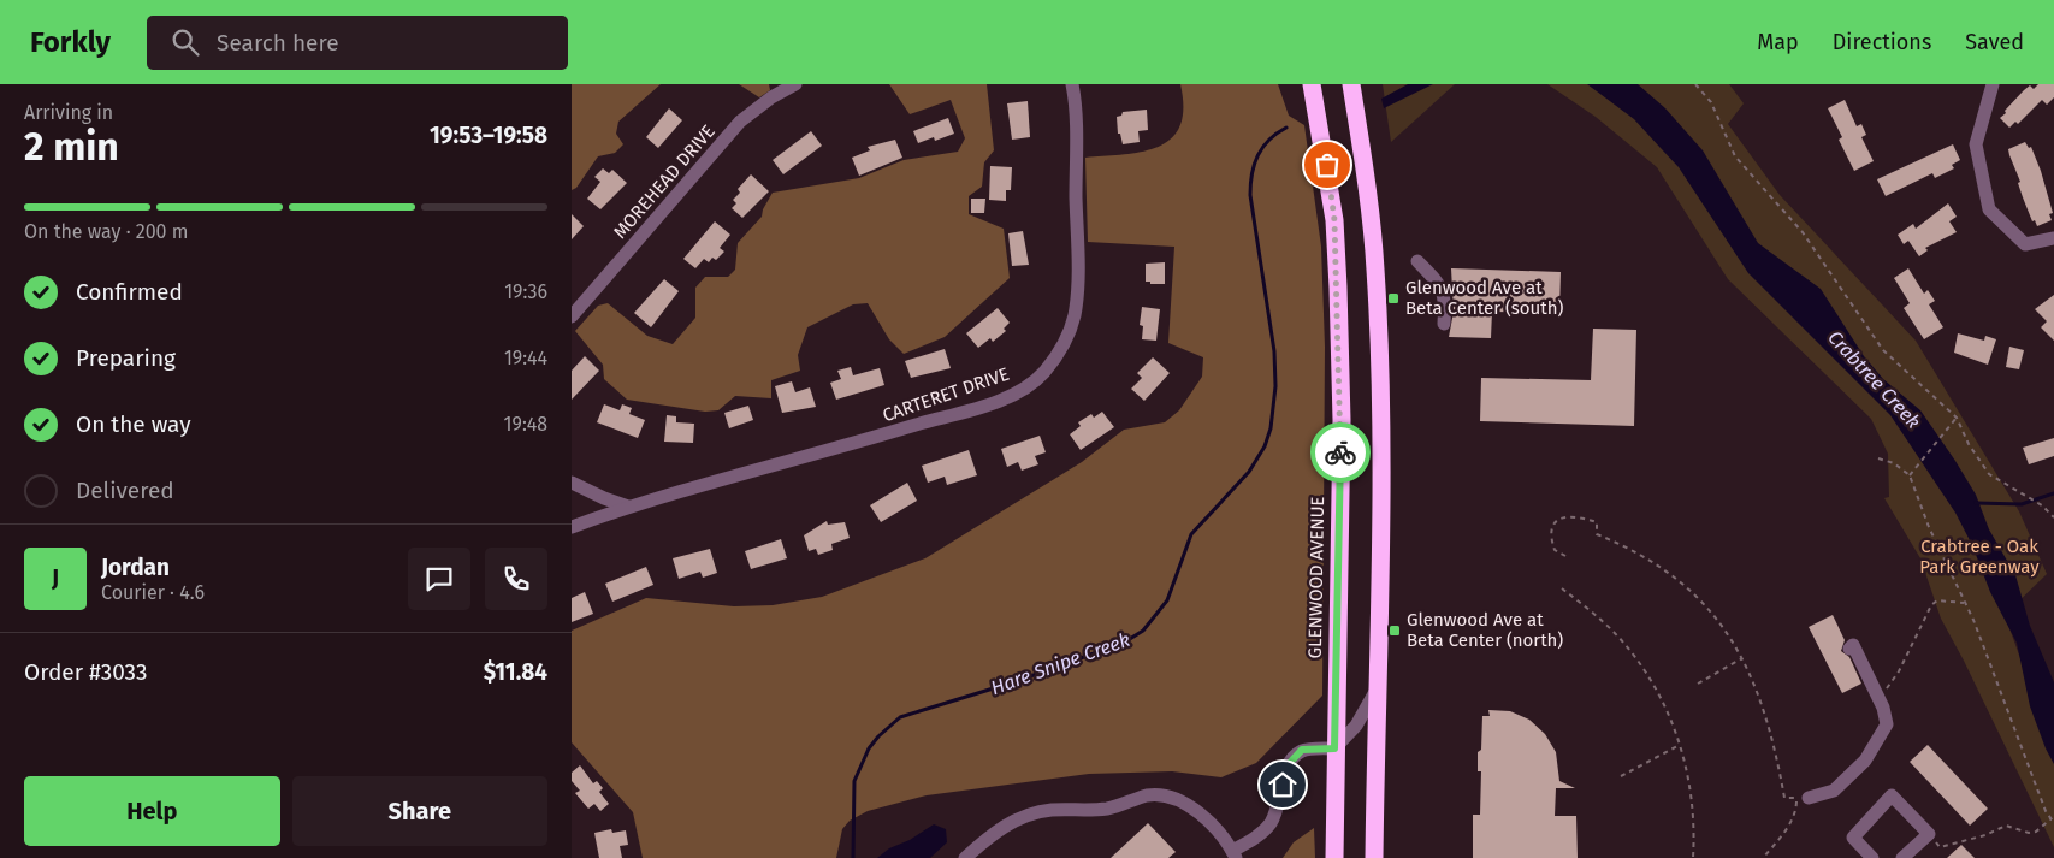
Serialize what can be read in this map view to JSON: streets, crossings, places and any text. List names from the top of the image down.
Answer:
{
  "streets": {
    "highway": ["GLENWOOD AVENUE"],
    "street": ["MOREHEAD DRIVE", "CARTERET DRIVE"]
  },
  "water": ["Crabtree Creek", "Hare Snipe Creek"],
  "parks": ["Crabtree - Oak Park Greenway"],
  "places": {
    "transit": ["Glenwood Ave at Beta Center (south)", "Glenwood Ave at Beta Center (north)"]
  },
  "page": {
    "header": "Forkly",
    "search": "Search here",
    "nav": ["Map", "Directions", "Saved"],
    "heading": ["2 min", "Arriving in", "19:53–19:58"],
    "panel": [
      "Jordan",
      "Courier · 4.6",
      "Order #3033",
      "$11.84"
    ],
    "bar": "On the way · 200 m",
    "list": [
      ["Confirmed", "19:36"],
      ["Preparing", "19:44"],
      ["On the way", "19:48"],
      "Delivered"
    ],
    "round": "J",
    "buttons": ["Help", "Share"]
  }
}
